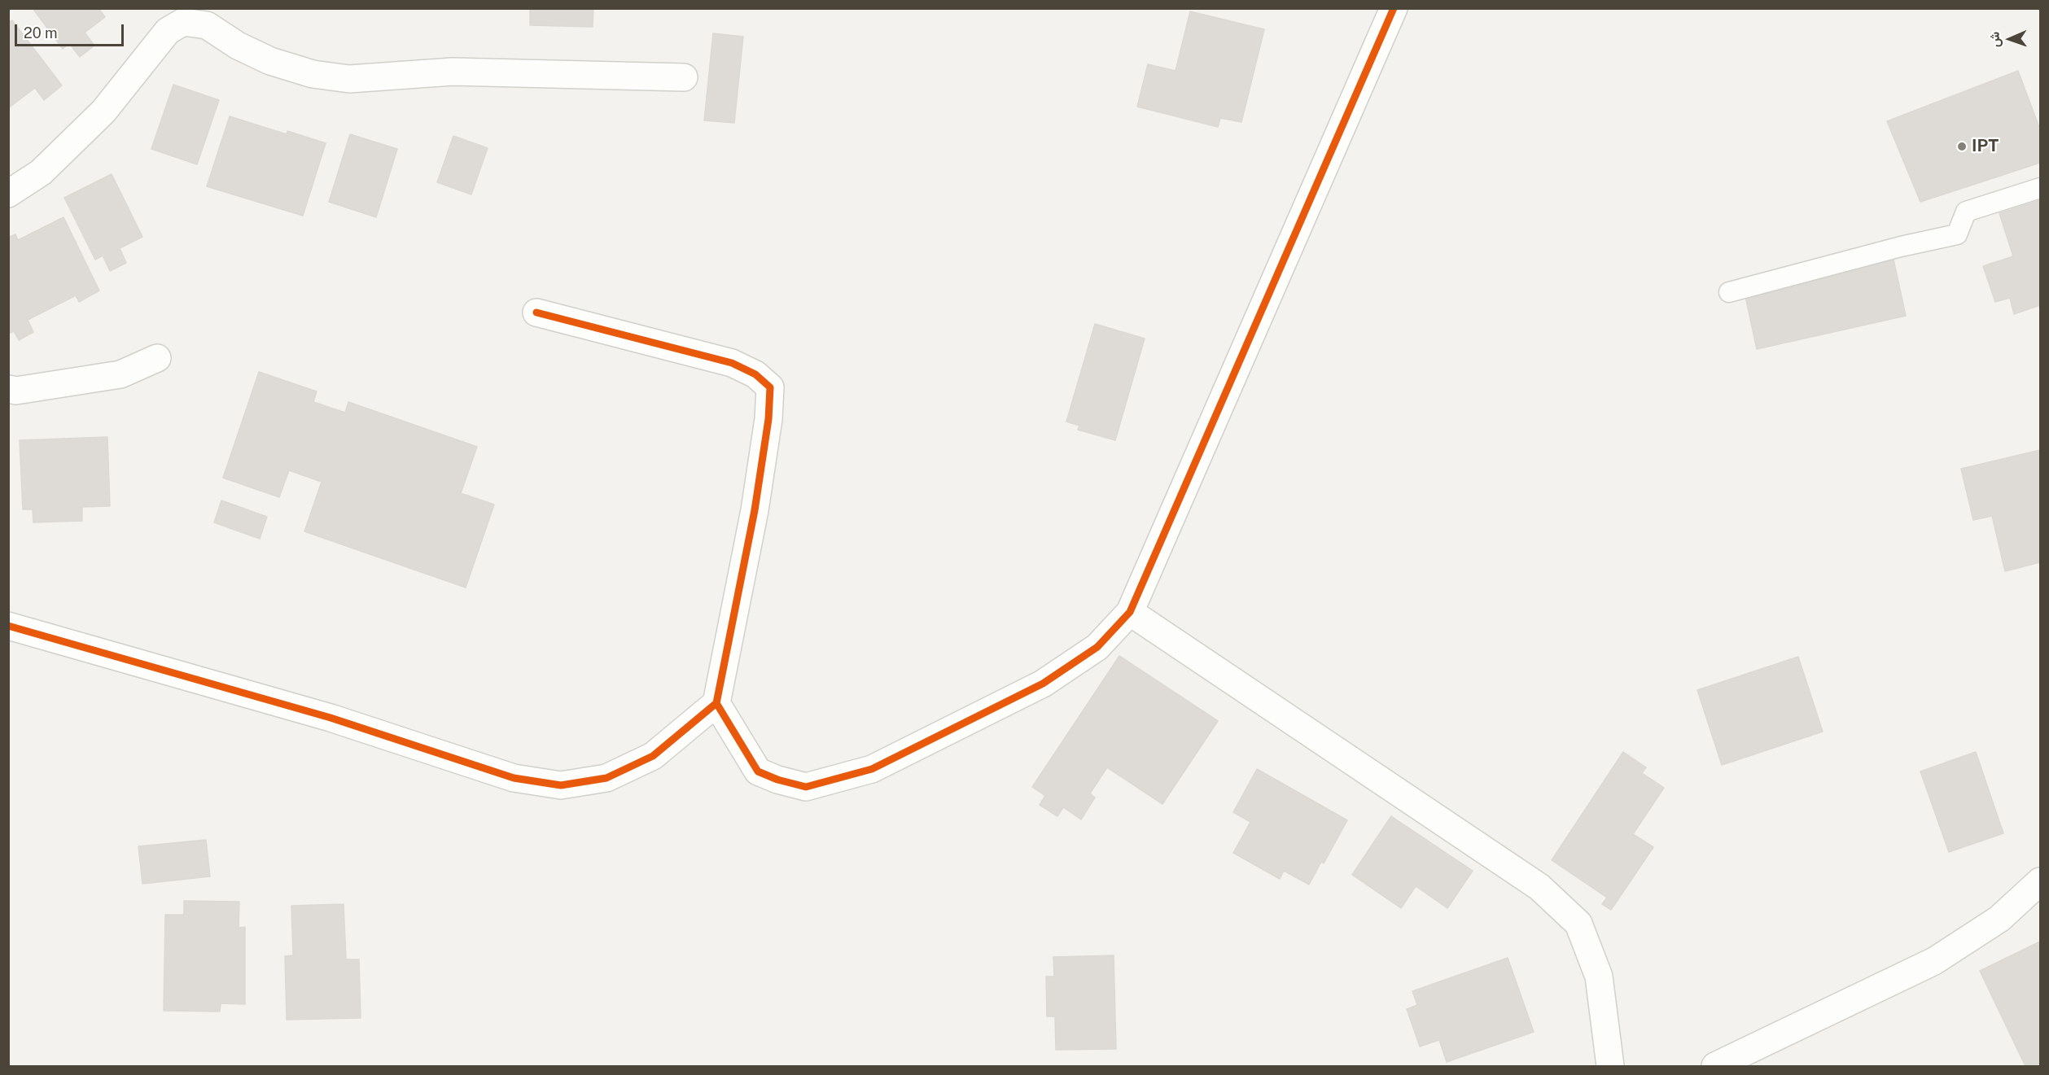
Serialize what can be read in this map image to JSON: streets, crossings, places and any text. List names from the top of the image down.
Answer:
{
  "places": ["IPT"],
  "scale_bar": "20 m",
  "north": "left"
}
